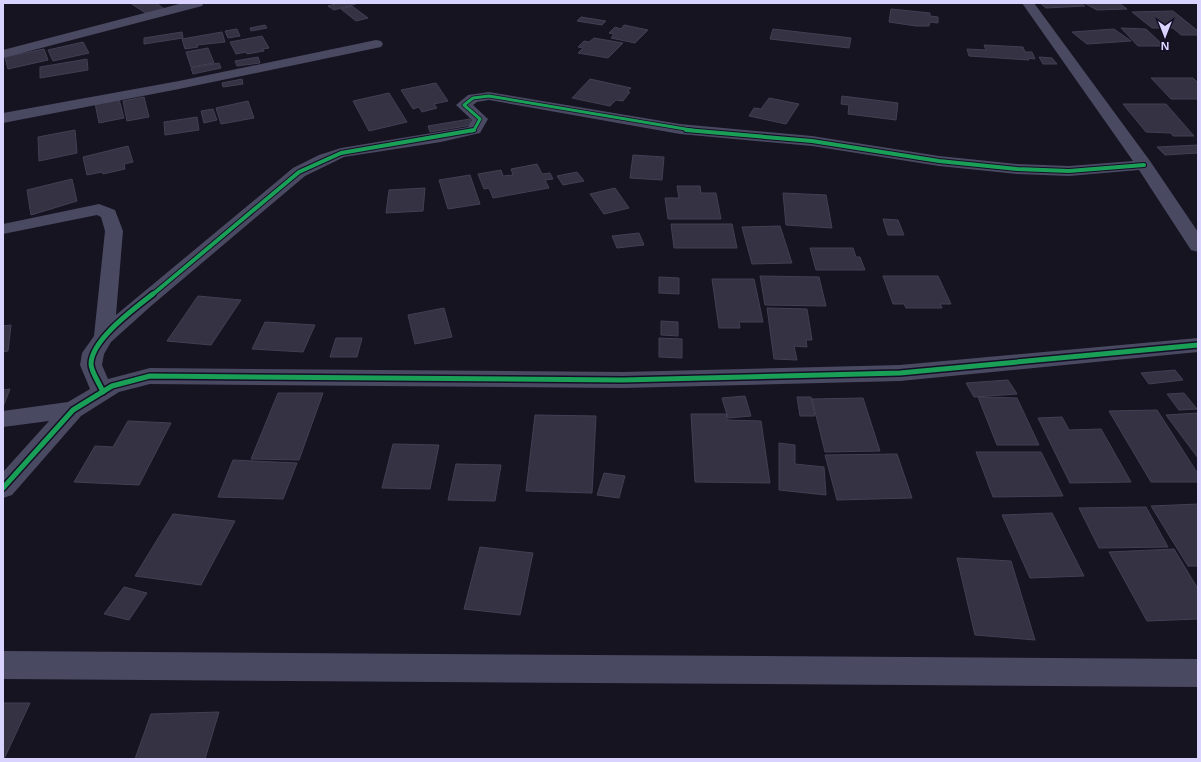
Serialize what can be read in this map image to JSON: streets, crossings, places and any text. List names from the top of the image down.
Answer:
{
  "north": "bottom"
}
